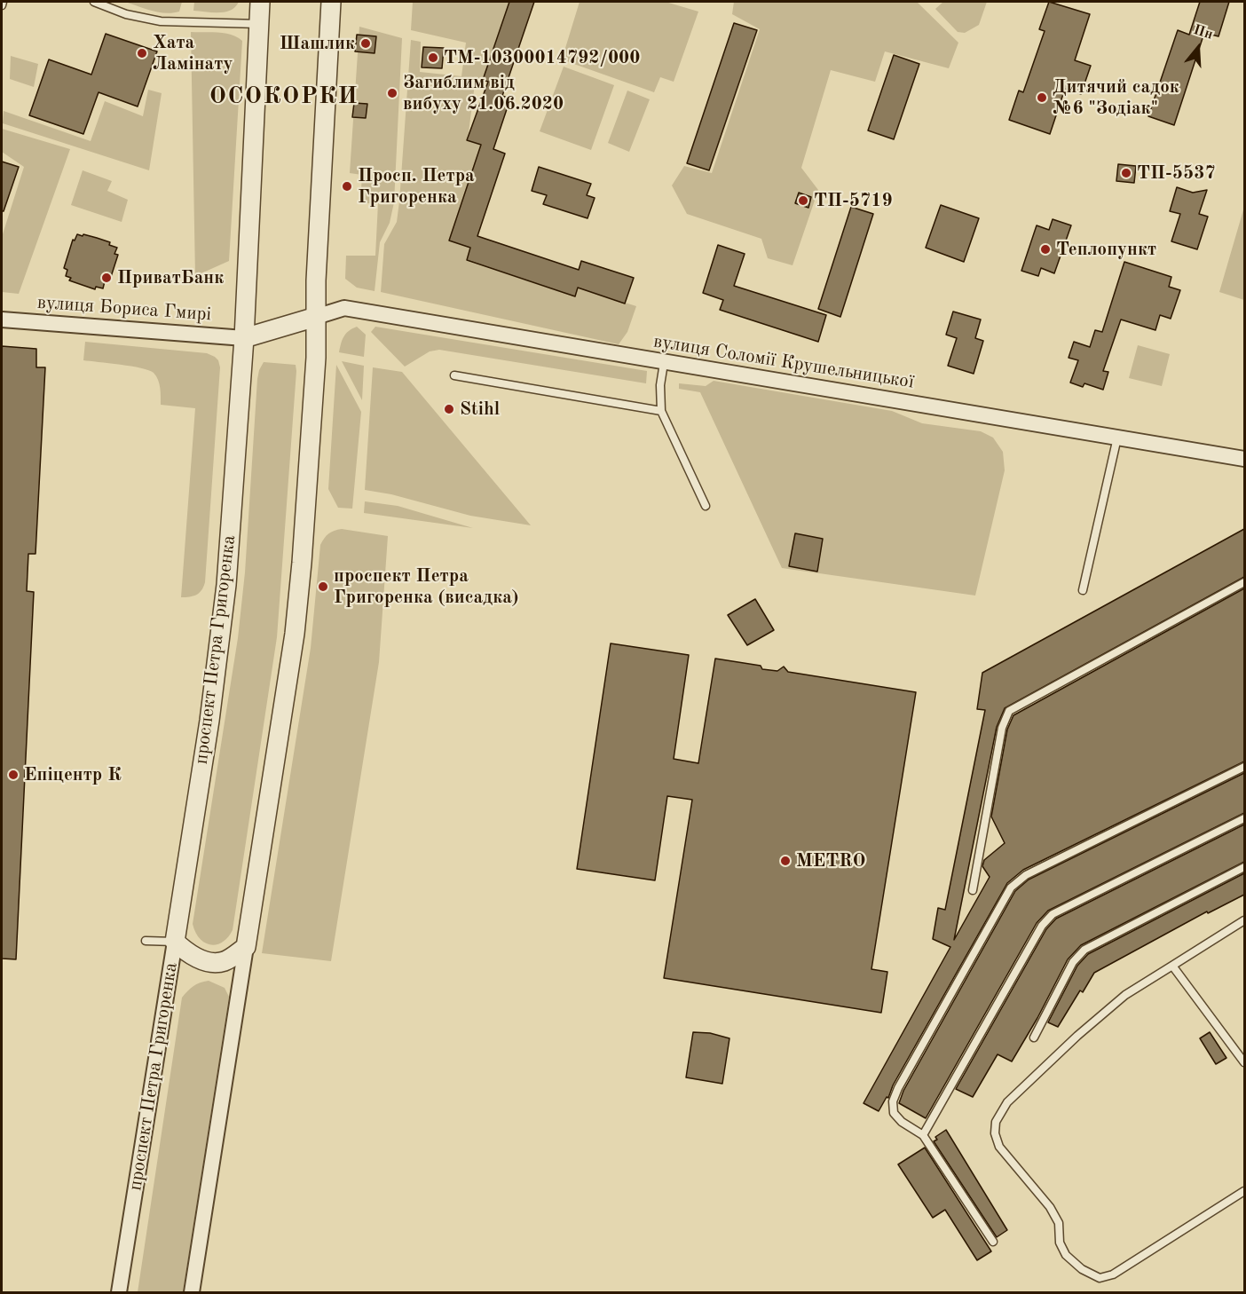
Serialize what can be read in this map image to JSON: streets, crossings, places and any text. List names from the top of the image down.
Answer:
{
  "streets": {
    "street": ["вулиця Бориса Гмирі", "вулиця Соломії Крушельницької", "проспект Петра Григоренка"]
  },
  "crossings": [
    ["вулиця Бориса Гмирі", "проспект Петра Григоренка"]
  ],
  "districts": ["ОСОКОРКИ"],
  "places": [
    "Шашлик",
    "Хата Ламінату",
    "ТМ-10300014792/000",
    "Загиблим від вибуху 21.06.2020",
    "Дитячий садок №6 \"Зодіак\"",
    "ТП-5537",
    "Просп. Петра Григоренка",
    "ТП-5719",
    "Теплопункт",
    "ПриватБанк",
    "Stihl",
    "проспект Петра Григоренка (висадка)",
    "Епіцентр К",
    "METRO"
  ],
  "north": "top"
}
